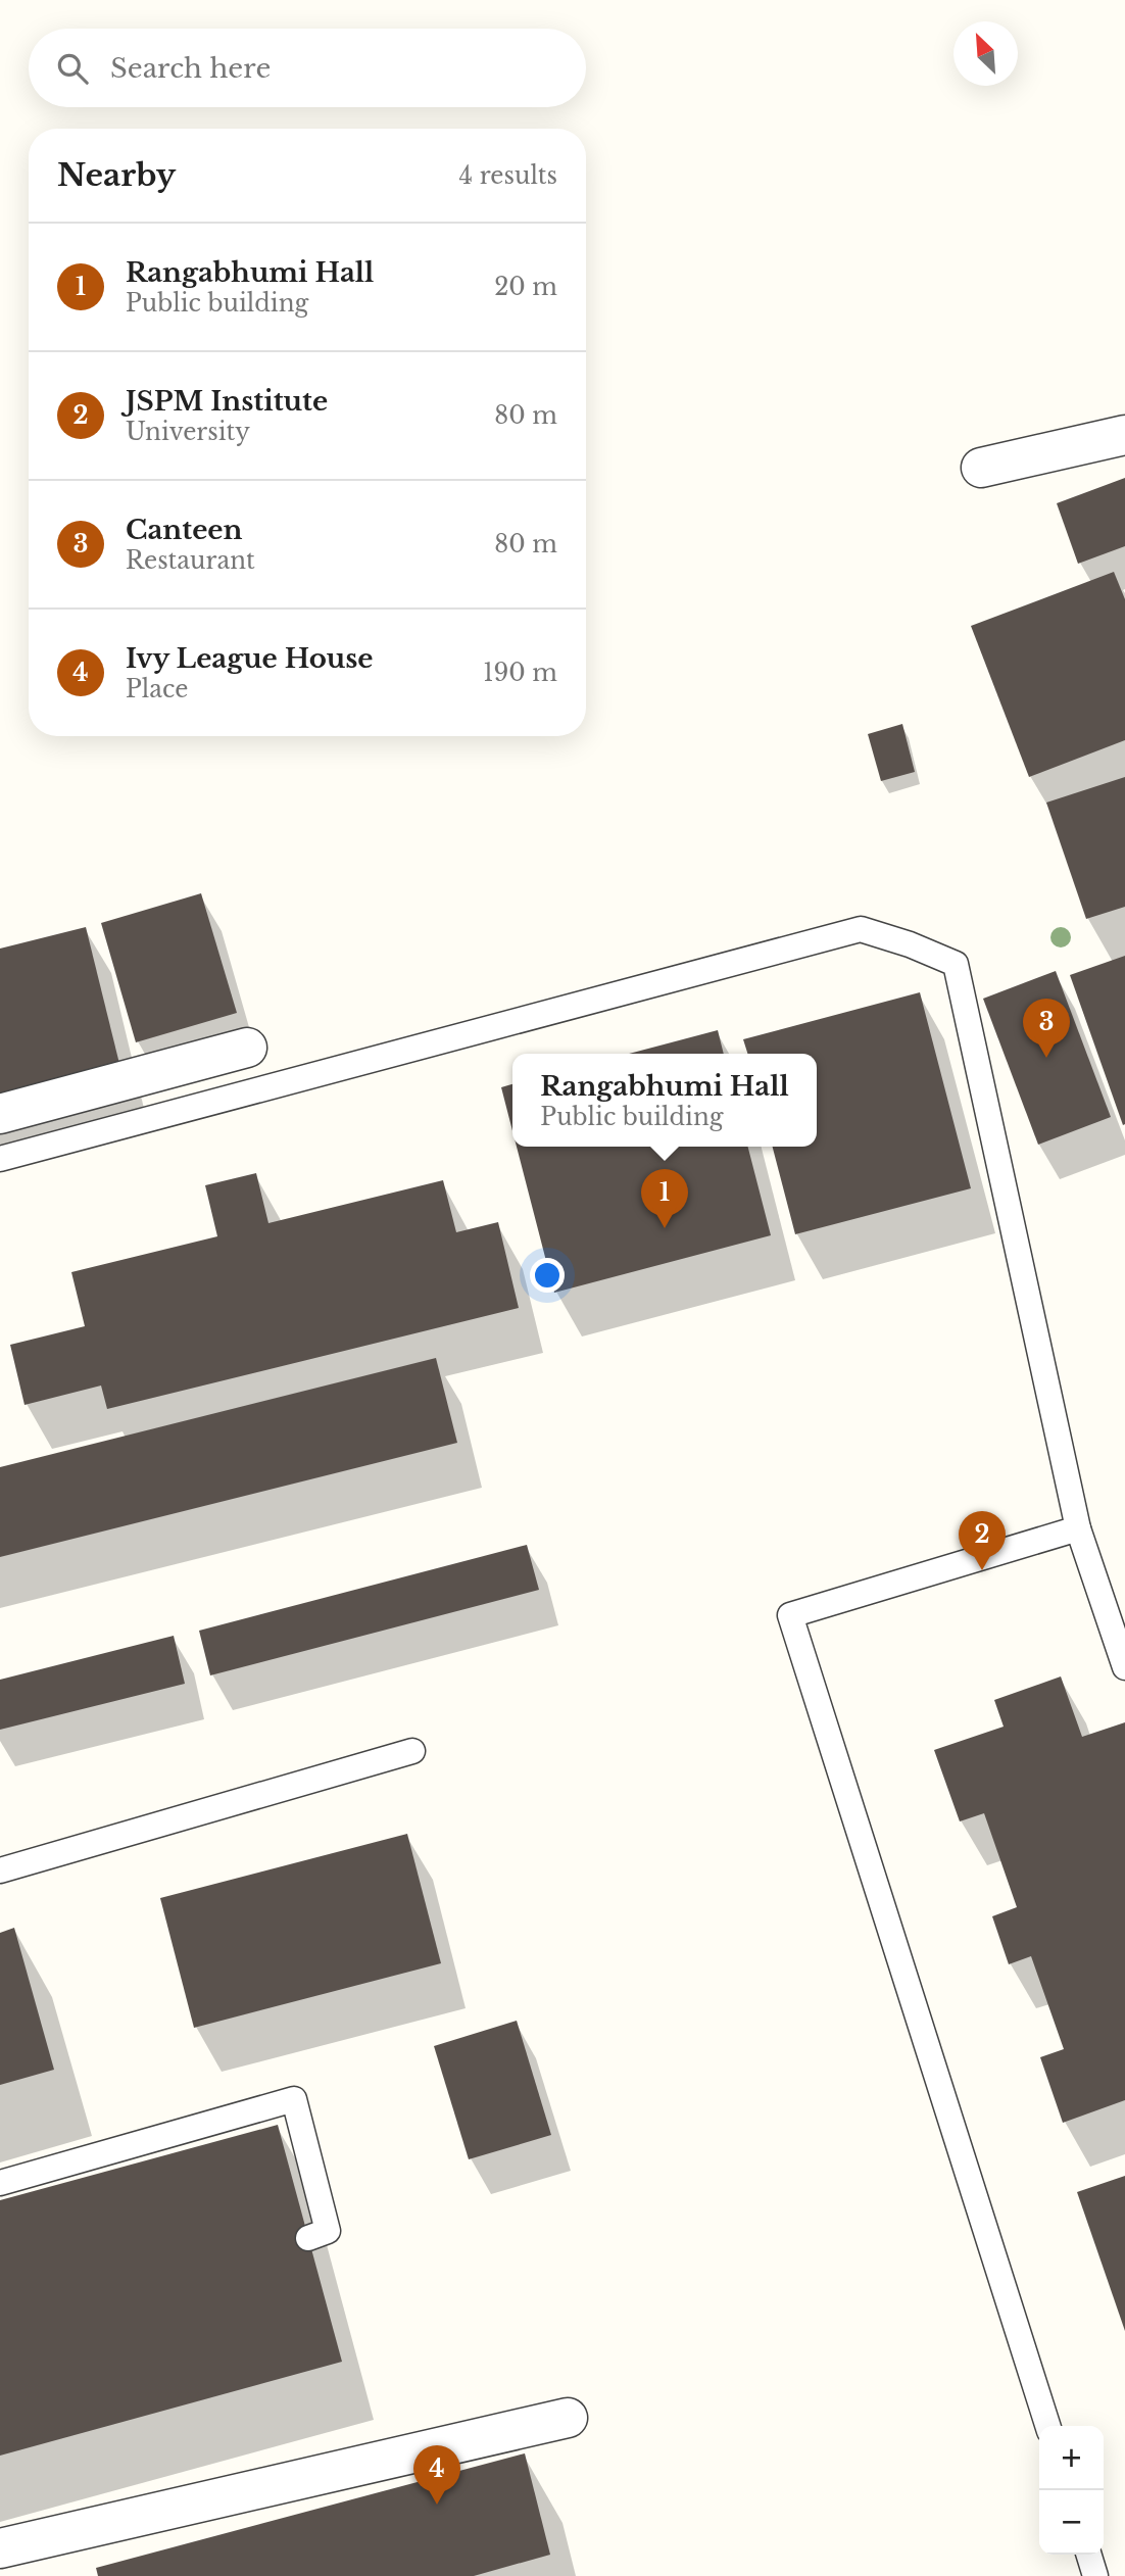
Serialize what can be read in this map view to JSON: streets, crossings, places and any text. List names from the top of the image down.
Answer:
{
  "north": "top left",
  "page": {
    "search": "Search here",
    "heading": ["Nearby", "4 results"],
    "list": [
      {
        "mark": "1",
        "name": "Rangabhumi Hall",
        "note": "Public building",
        "value": "20 m"
      },
      {
        "mark": "2",
        "name": "JSPM Institute",
        "note": "University",
        "value": "80 m"
      },
      {
        "mark": "3",
        "name": "Canteen",
        "note": "Restaurant",
        "value": "80 m"
      },
      {
        "mark": "4",
        "name": "Ivy League House",
        "note": "Place",
        "value": "190 m"
      }
    ],
    "pins": [
      "3",
      "1",
      "2",
      "4"
    ],
    "popup": ["Rangabhumi Hall", "Public building"],
    "map_buttons": ["+", "−"]
  }
}
